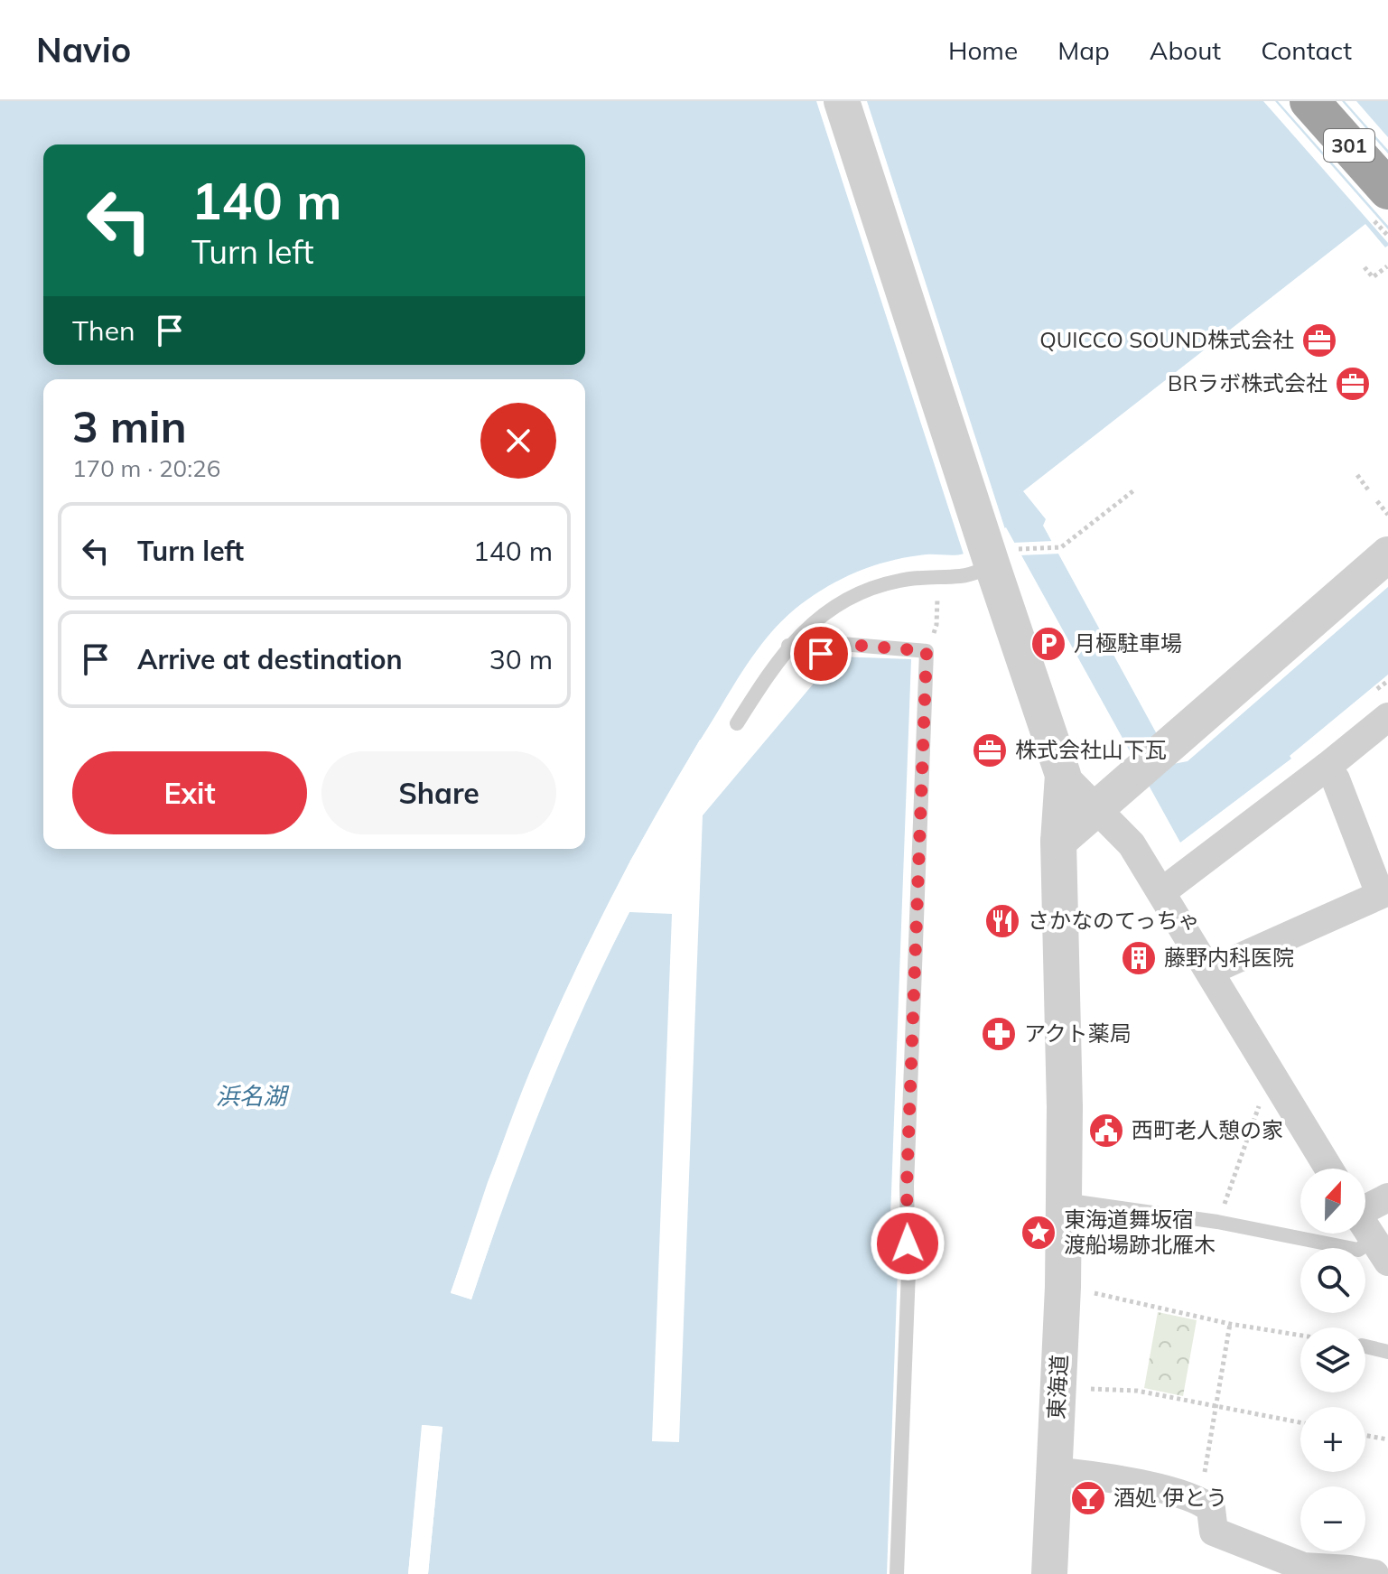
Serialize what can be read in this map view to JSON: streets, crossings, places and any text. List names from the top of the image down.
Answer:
{
  "streets": {
    "highway": ["301"],
    "street": ["東海道"]
  },
  "water": ["浜名湖"],
  "places": {
    "office": ["QUICCO SOUND株式会社", "BRラボ株式会社", "株式会社山下瓦"],
    "parking": ["月極駐車場"],
    "restaurant": ["さかなのてっちゃ"],
    "building": ["藤野内科医院"],
    "pharmacy": ["アクト薬局"],
    "public building": ["西町老人憩の家"],
    "place": ["東海道舞坂宿 渡船場跡北雁木"],
    "bar": ["酒処 伊とう"]
  },
  "north": "top",
  "page": {
    "header": "Navio",
    "nav": [
      "Home",
      "Map",
      "About",
      "Contact"
    ],
    "turn": ["140 m", "Turn left"],
    "then": "Then",
    "heading": ["3 min", "170 m · 20:26"],
    "list": [
      {
        "name": "Turn left",
        "value": "140 m"
      },
      {
        "name": "Arrive at destination",
        "value": "30 m"
      }
    ],
    "buttons": ["Exit", "Share"],
    "map_buttons": ["+", "−"]
  }
}
